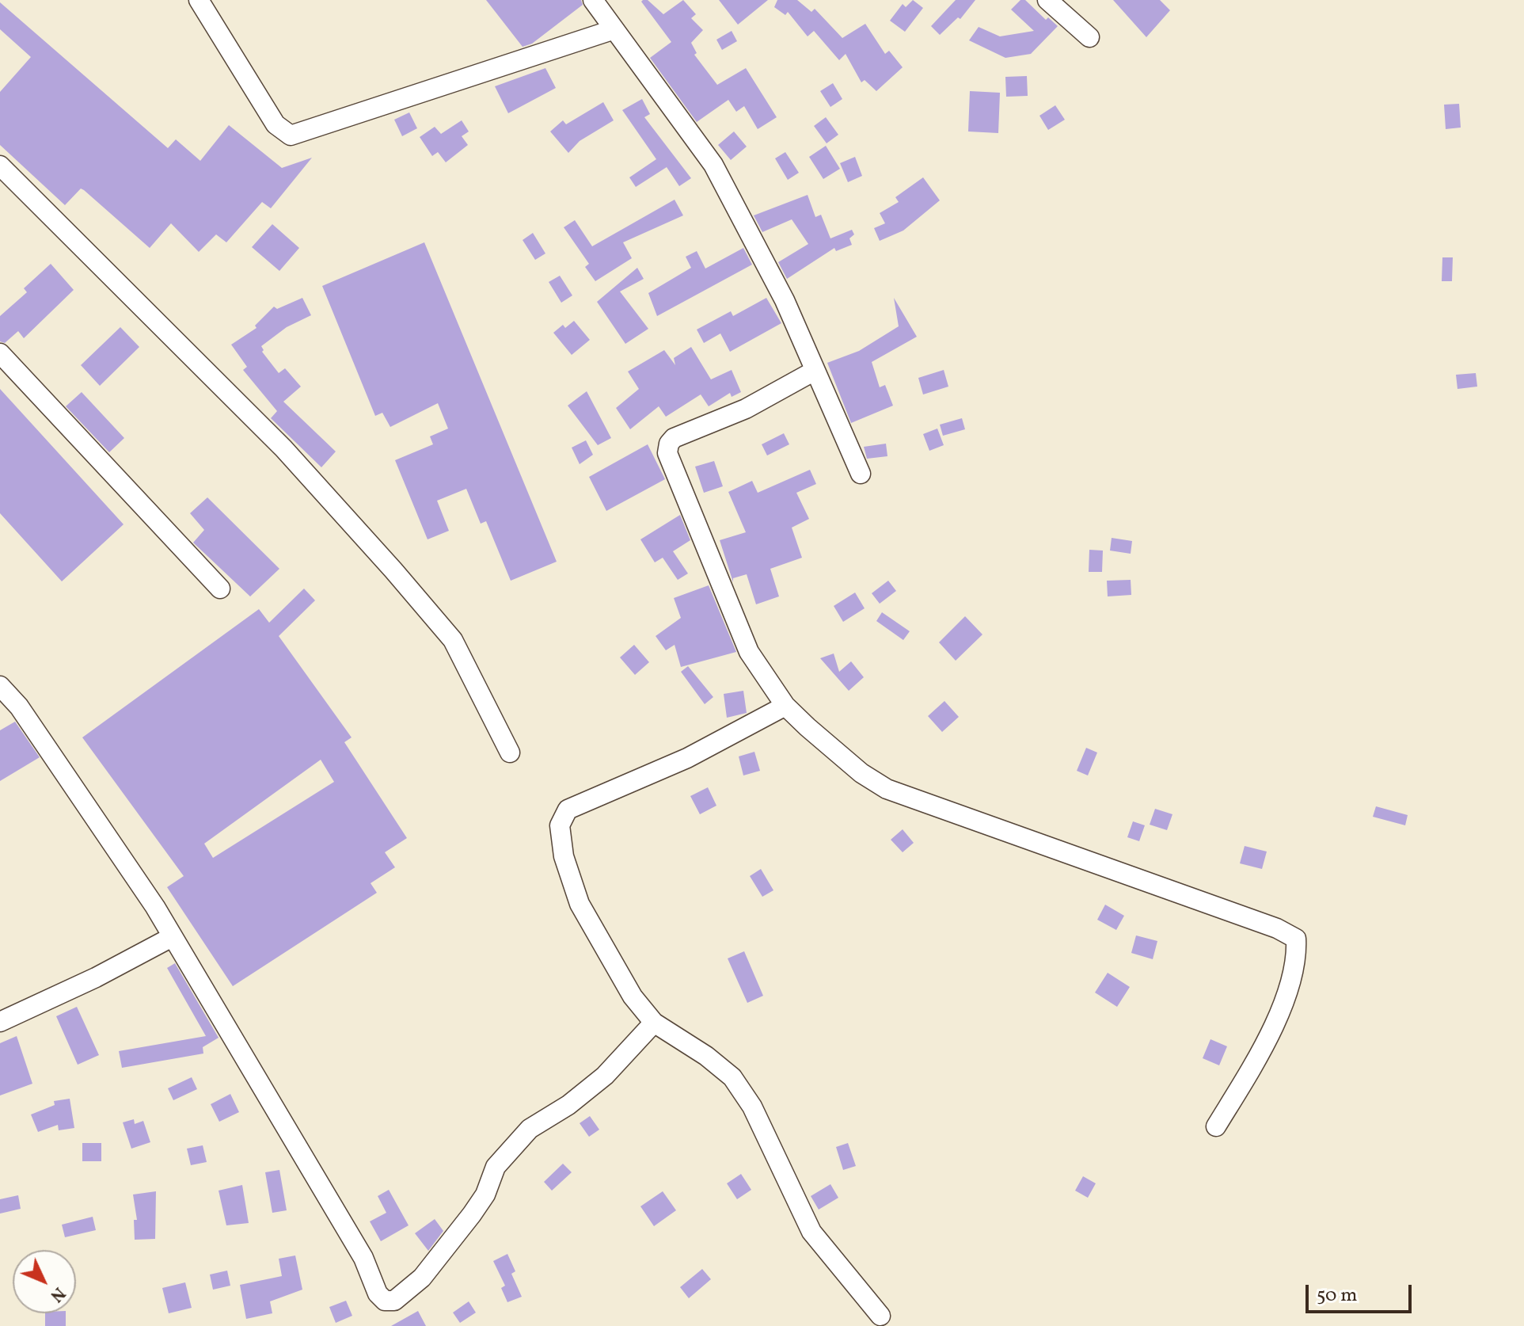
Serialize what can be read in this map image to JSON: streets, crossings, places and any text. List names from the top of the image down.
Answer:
{
  "scale_bar": "50 m",
  "north": "bottom right"
}
